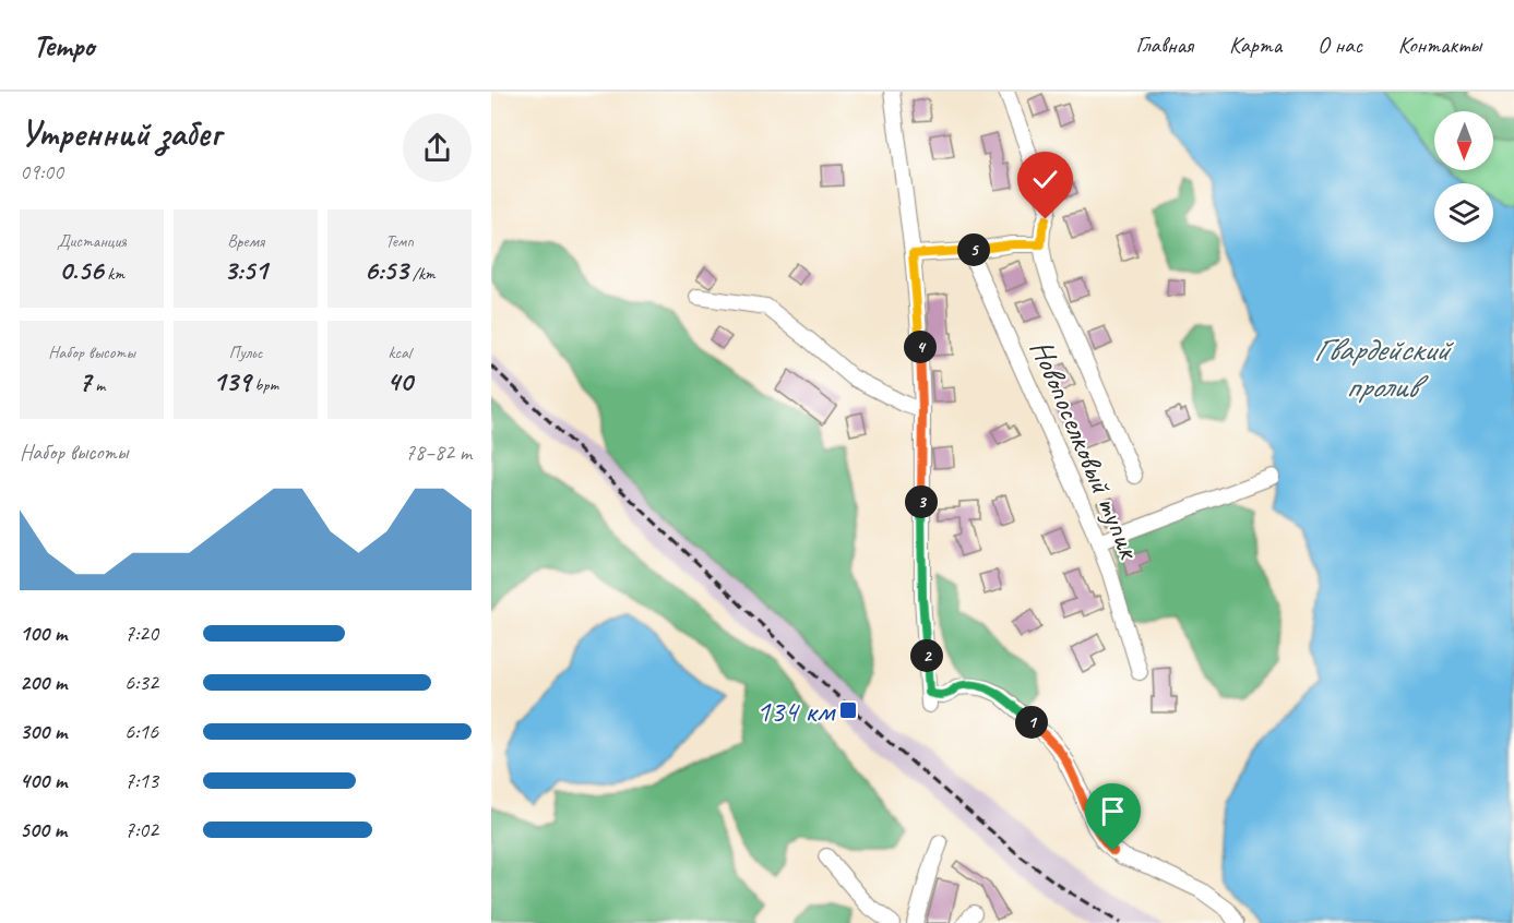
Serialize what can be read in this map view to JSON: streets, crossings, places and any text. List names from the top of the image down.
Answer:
{
  "streets": {
    "street": ["Новопоселковый тупик"]
  },
  "water": ["Гвардейский пролив"],
  "places": {
    "transit": ["134 км"]
  },
  "north": "bottom",
  "page": {
    "header": "Tempo",
    "nav": [
      "Главная",
      "Карта",
      "О нас",
      "Контакты"
    ],
    "heading": ["Утренний забег", "09:00"],
    "stats": [
      ["Дистанция", "0.56 km"],
      ["Время", "3:51"],
      ["Темп", "6:53 /km"],
      ["Набор высоты", "7 m"],
      ["Пульс", "139 bpm"],
      ["kcal", "40"]
    ],
    "pins": [
      "5",
      "4",
      "3",
      "2",
      "1"
    ],
    "chart": ["Набор высоты", "78–82 m"],
    "list": [
      {
        "name": "100 m",
        "note": "7:20"
      },
      {
        "name": "200 m",
        "note": "6:32"
      },
      {
        "name": "300 m",
        "note": "6:16"
      },
      {
        "name": "400 m",
        "note": "7:13"
      },
      {
        "name": "500 m",
        "note": "7:02"
      }
    ]
  }
}
